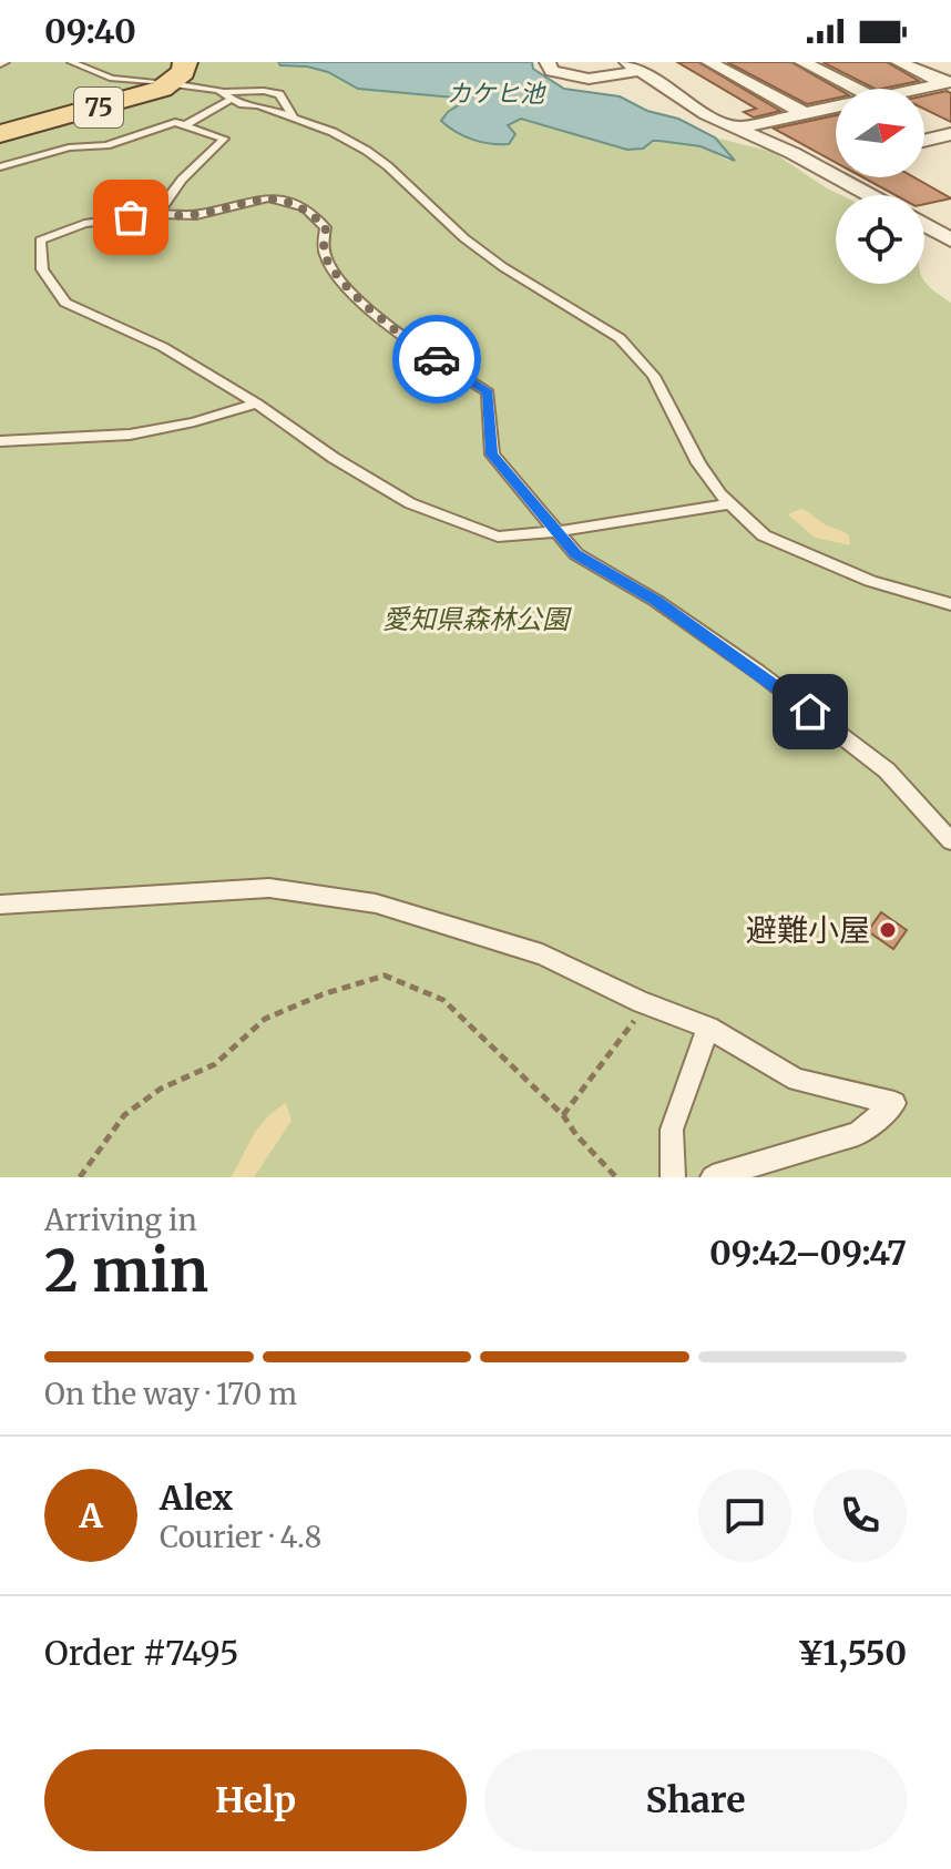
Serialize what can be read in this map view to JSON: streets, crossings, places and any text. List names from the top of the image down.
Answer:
{
  "streets": {
    "main road": ["75"]
  },
  "water": ["カケヒ池"],
  "parks": ["愛知県森林公園"],
  "places": ["避難小屋"],
  "north": "right",
  "page": {
    "status": "09:40",
    "heading": ["2 min", "Arriving in", "09:42–09:47"],
    "panel": [
      "Alex",
      "Courier · 4.8",
      "Order #7495",
      "¥1,550"
    ],
    "bar": "On the way · 170 m",
    "round": "A",
    "buttons": ["Help", "Share"]
  }
}
